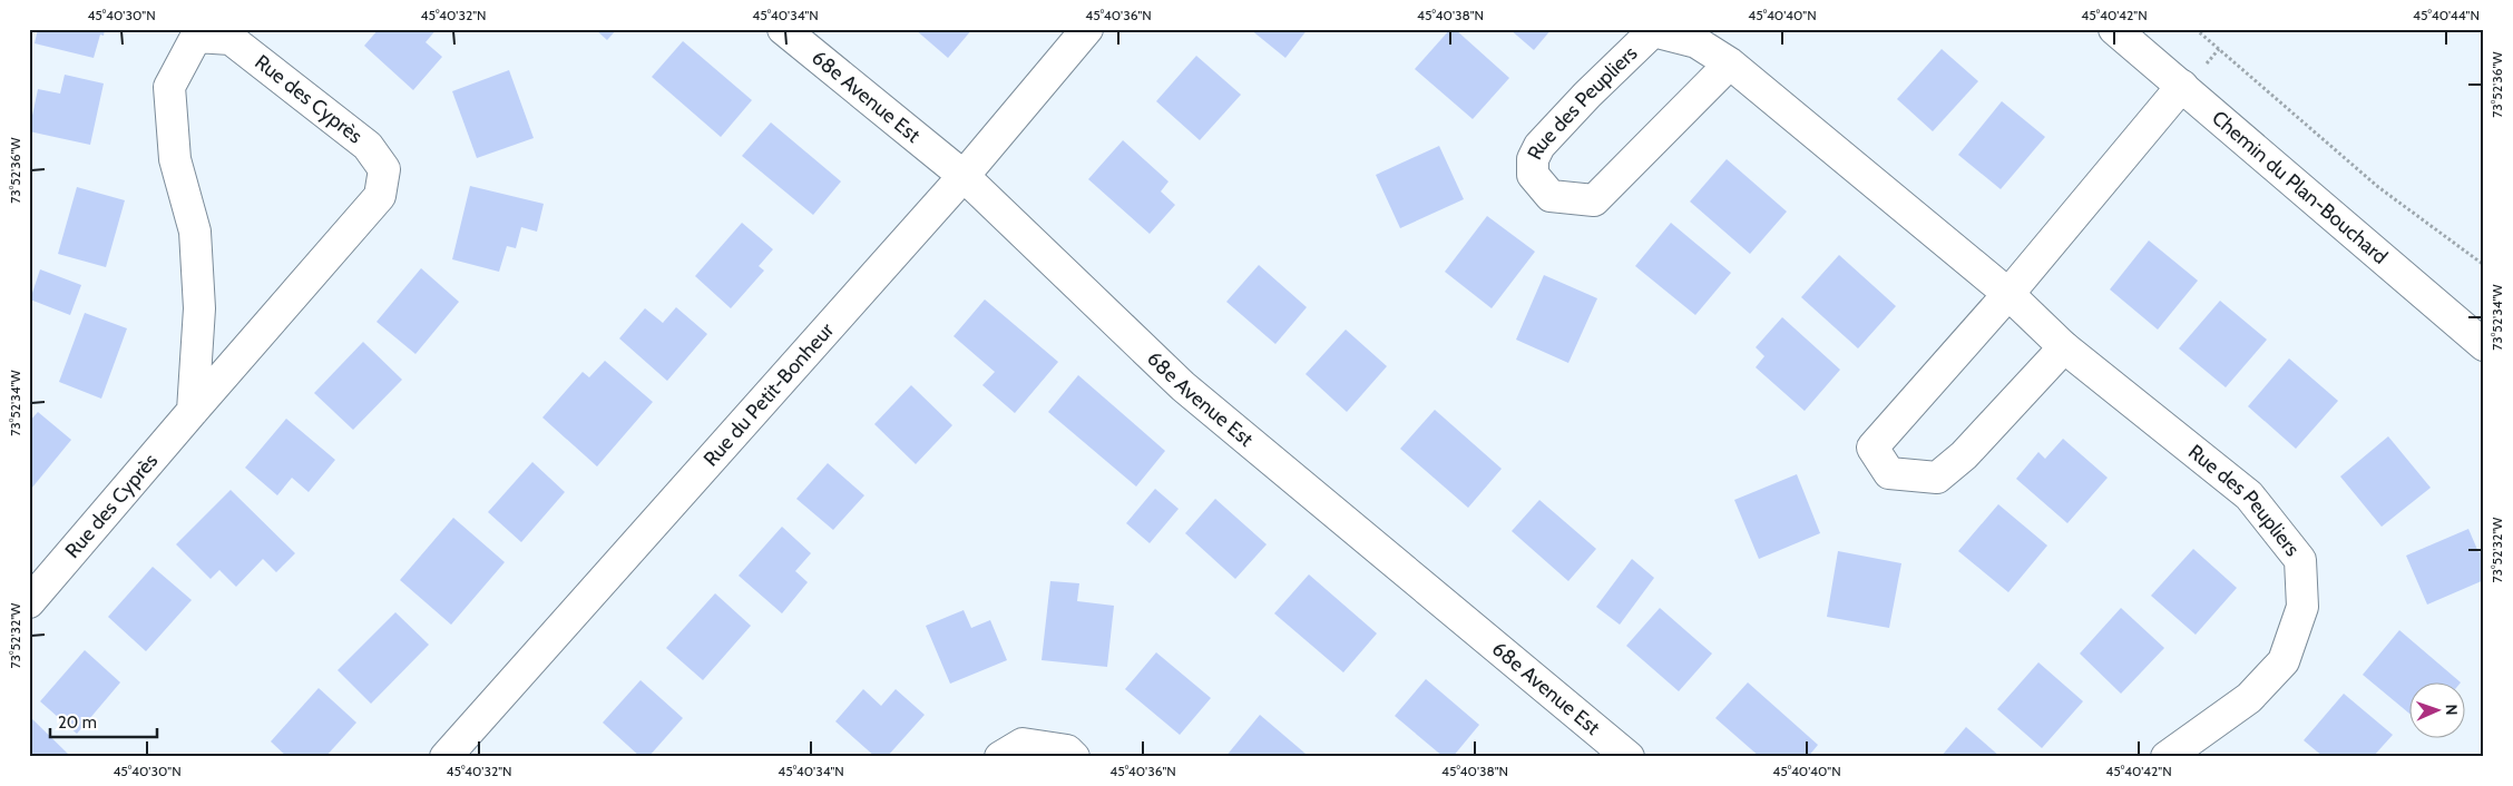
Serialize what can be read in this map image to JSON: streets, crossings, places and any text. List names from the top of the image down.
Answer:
{
  "streets": {
    "street": [
      "68e Avenue Est",
      "Rue des Cyprès",
      "Rue des Peupliers",
      "Chemin du Plan-Bouchard",
      "Rue du Petit-Bonheur"
    ]
  },
  "crossings": [
    ["68e Avenue Est", "Rue du Petit-Bonheur"]
  ],
  "scale_bar": "20 m",
  "north": "right",
  "coordinates": [
    "45°40'30\"N",
    "45°40'32\"N",
    "45°40'34\"N",
    "45°40'36\"N",
    "45°40'38\"N",
    "45°40'40\"N",
    "45°40'42\"N",
    "45°40'44\"N",
    "73°52'36\"W",
    "73°52'34\"W",
    "73°52'32\"W"
  ]
}
